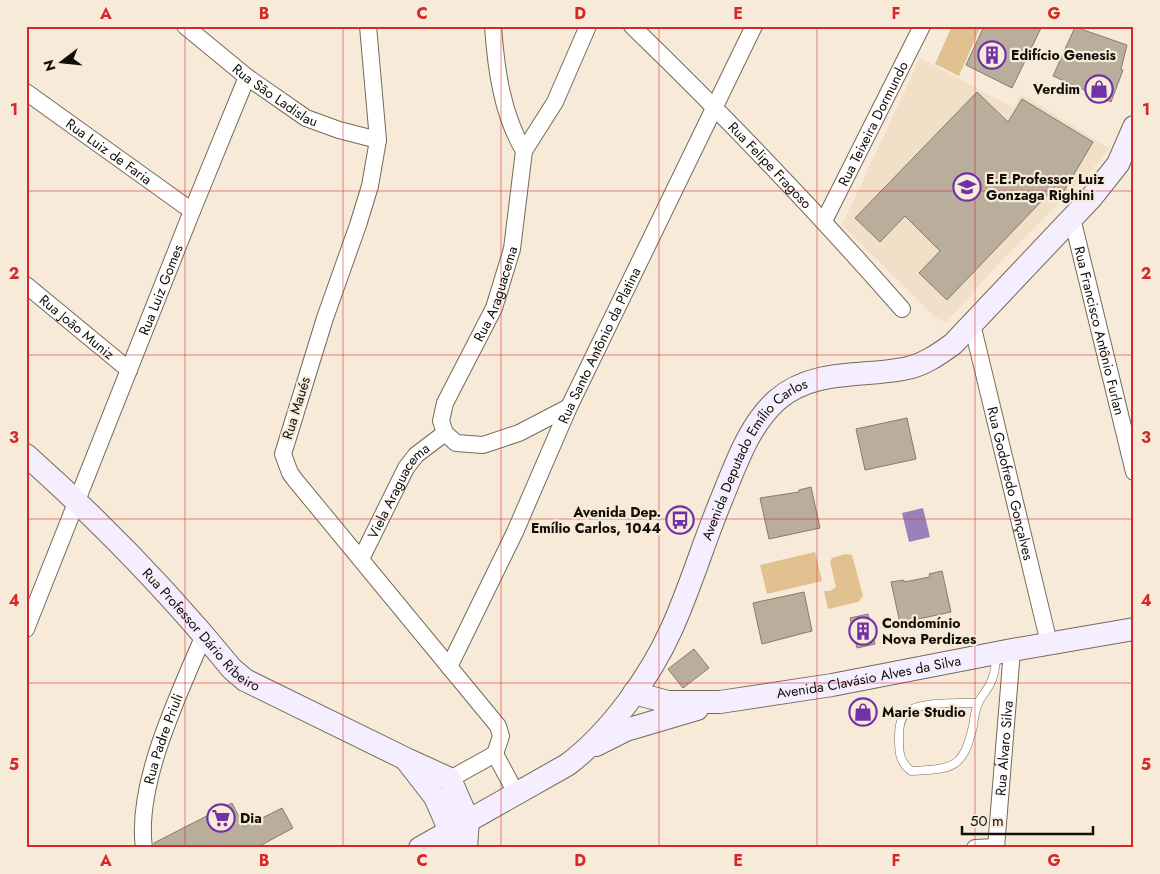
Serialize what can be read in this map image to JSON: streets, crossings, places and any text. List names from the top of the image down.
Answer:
{
  "streets": {
    "street": [
      "Rua São Ladislau",
      "Rua Teixeira Dormundo",
      "Rua Luiz de Faria",
      "Rua Felipe Fragoso",
      "Rua Luiz Gomes",
      "Rua Araguacema",
      "Rua João Muniz",
      "Rua Francisco Antônio Furlan",
      "Rua Santo Antônio da Platina",
      "Rua Maués",
      "Avenida Deputado Emílio Carlos",
      "Rua Godofredo Gonçalves",
      "Viela Araguacema",
      "Rua Professor Dário Ribeiro",
      "Avenida Clavásio Alves da Silva",
      "Rua Padre Priuli",
      "Rua Álvaro Silva"
    ]
  },
  "crossings": [
    ["Rua São Ladislau", "Rua Luiz Gomes"],
    ["Rua São Ladislau", "Rua Maués"],
    ["Rua Teixeira Dormundo", "Rua Felipe Fragoso"],
    ["Rua Luiz de Faria", "Rua Luiz Gomes"],
    ["Rua Felipe Fragoso", "Rua Santo Antônio da Platina"],
    ["Rua Luiz Gomes", "Rua João Muniz"],
    ["Rua Luiz Gomes", "Rua Professor Dário Ribeiro"],
    ["Rua Araguacema", "Viela Araguacema"],
    ["Rua Francisco Antônio Furlan", "Avenida Deputado Emílio Carlos"],
    ["Rua Santo Antônio da Platina", "Rua Maués"],
    ["Rua Maués", "Viela Araguacema"],
    ["Avenida Deputado Emílio Carlos", "Rua Godofredo Gonçalves"],
    ["Avenida Deputado Emílio Carlos", "Rua Professor Dário Ribeiro"],
    ["Avenida Deputado Emílio Carlos", "Avenida Clavásio Alves da Silva"],
    ["Rua Godofredo Gonçalves", "Avenida Clavásio Alves da Silva"],
    ["Rua Professor Dário Ribeiro", "Rua Padre Priuli"],
    ["Avenida Clavásio Alves da Silva", "Rua Álvaro Silva"]
  ],
  "places": {
    "building": ["Edifício Genesis", "Condomínio Nova Perdizes"],
    "shop": ["Verdim", "Marie Studio"],
    "school or university": ["E.E.Professor Luiz Gonzaga Righini"],
    "bus stop": ["Avenida Dep. Emílio Carlos, 1044"],
    "supermarket": ["Dia"]
  },
  "scale_bar": "50 m",
  "north": "left",
  "grid": {
    "columns": [
      "A",
      "B",
      "C",
      "D",
      "E",
      "F",
      "G"
    ],
    "rows": [
      "1",
      "2",
      "3",
      "4",
      "5"
    ]
  }
}
